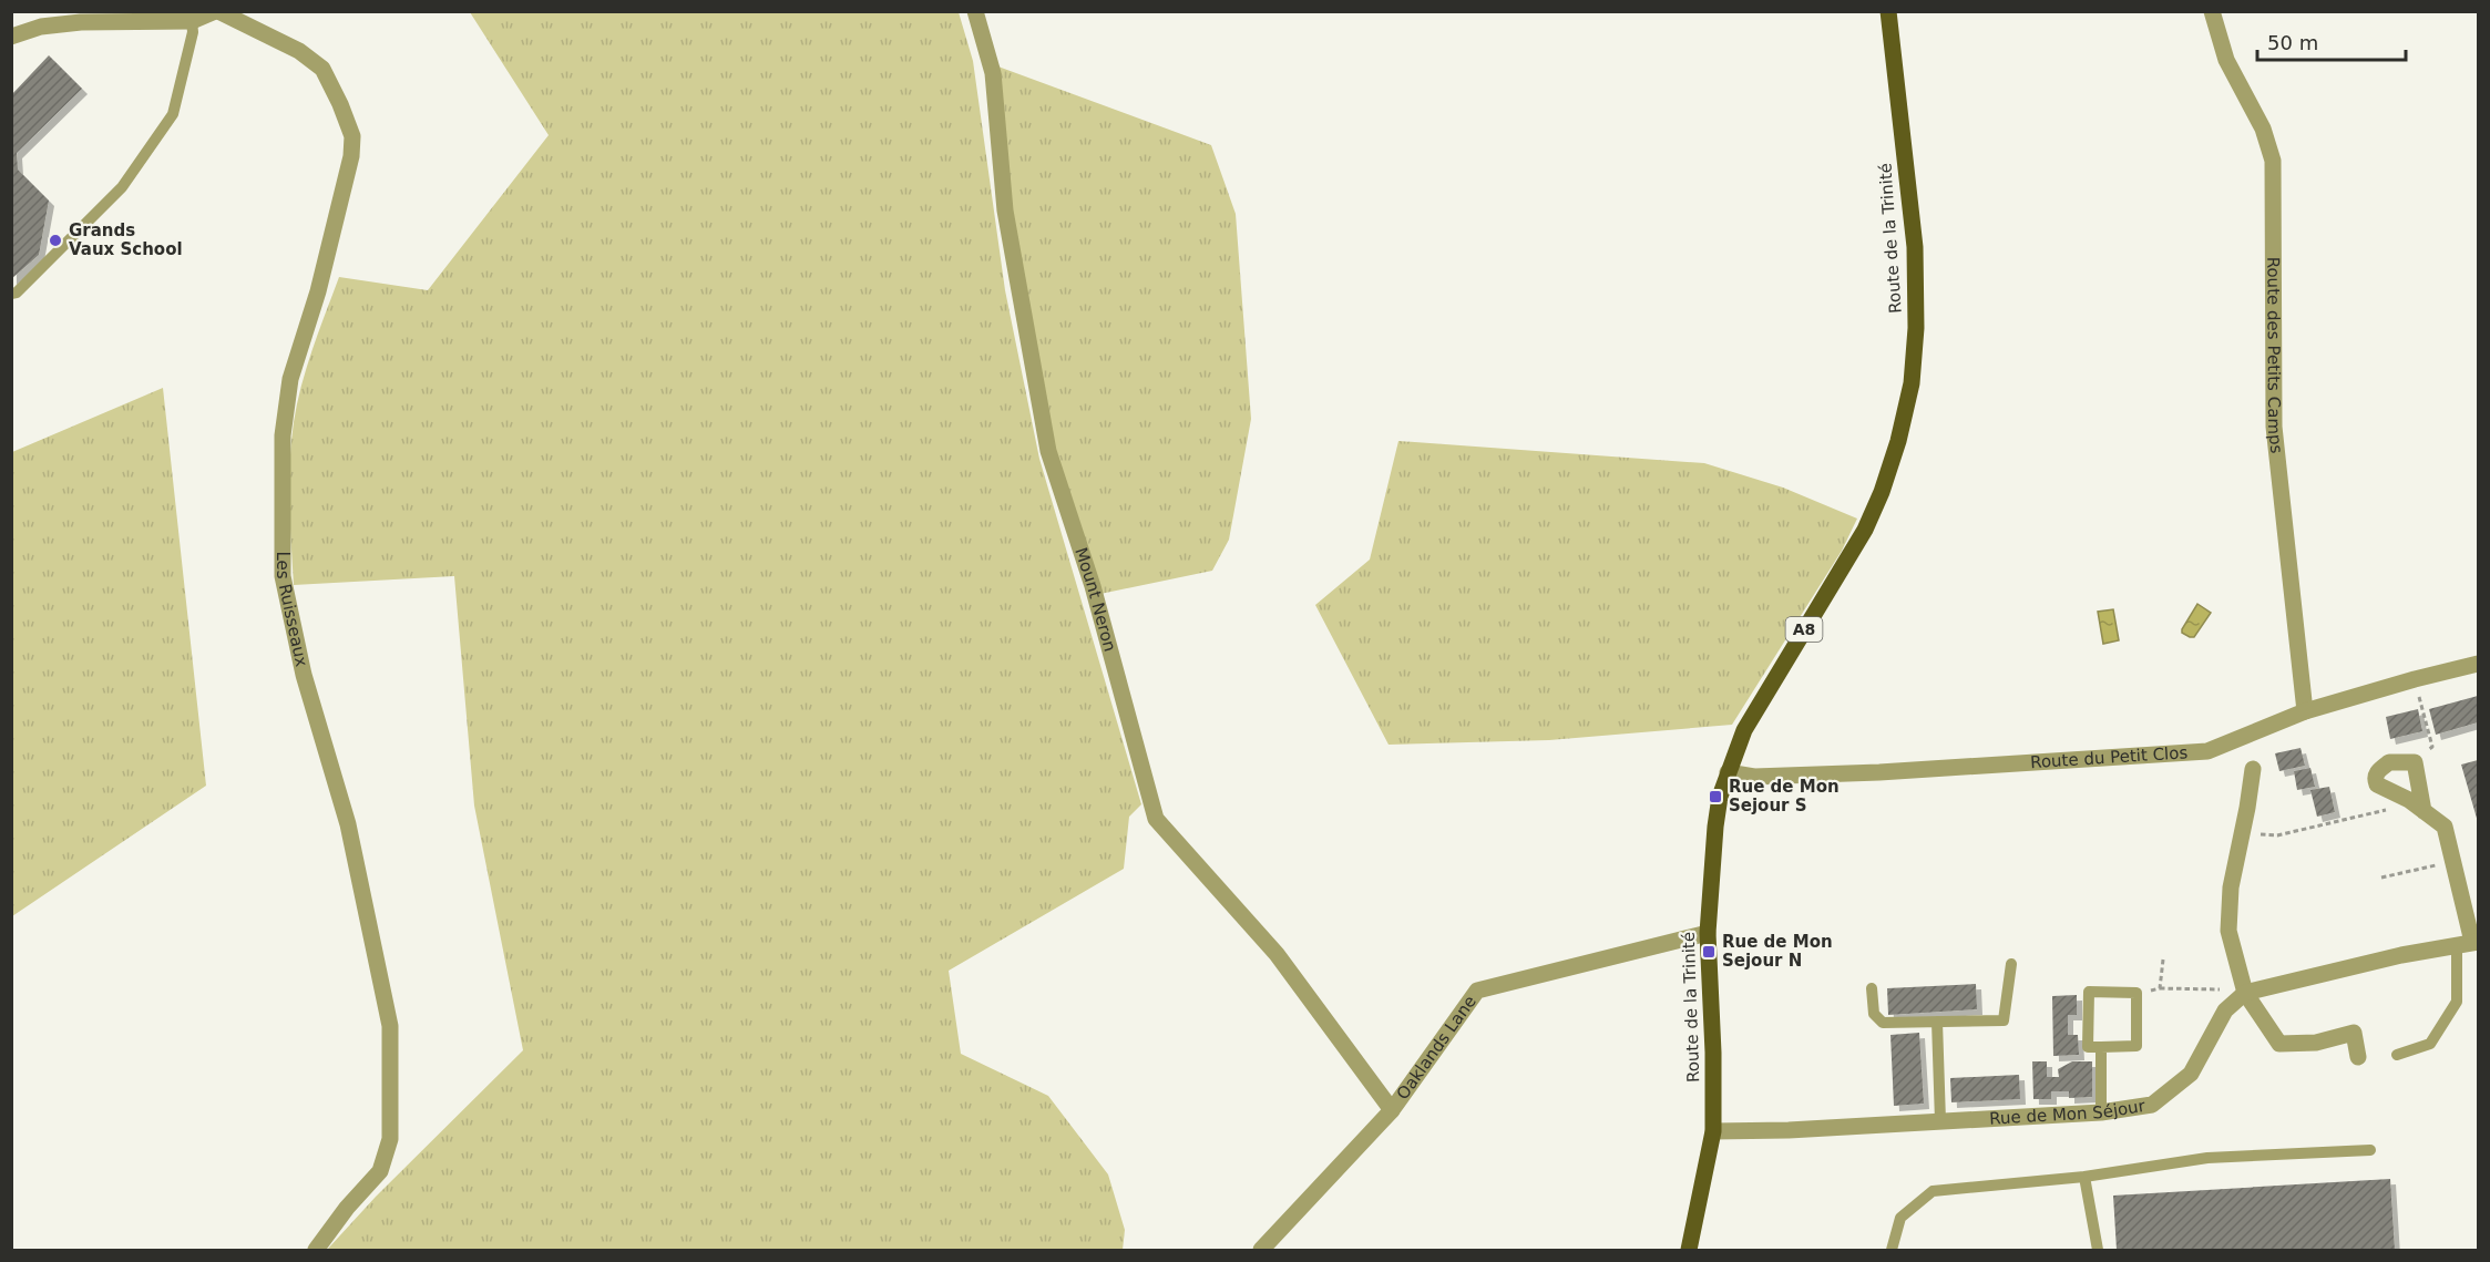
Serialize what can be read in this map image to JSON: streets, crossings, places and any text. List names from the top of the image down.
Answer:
{
  "streets": {
    "main road": ["Route de la Trinité", "A8"],
    "street": [
      "Route des Petits Camps",
      "Mount Neron",
      "Les Ruisseaux",
      "Route du Petit Clos",
      "Oaklands Lane",
      "Rue de Mon Séjour"
    ]
  },
  "crossings": [
    ["Route de la Trinité", "Route du Petit Clos"],
    ["Route de la Trinité", "Oaklands Lane"],
    ["Route de la Trinité", "Rue de Mon Séjour"],
    ["Route des Petits Camps", "Route du Petit Clos"],
    ["Mount Neron", "Oaklands Lane"]
  ],
  "places": {
    "other": ["Grands Vaux School"],
    "transit": ["Rue de Mon Sejour S", "Rue de Mon Sejour N"]
  },
  "scale_bar": "50 m"
}
